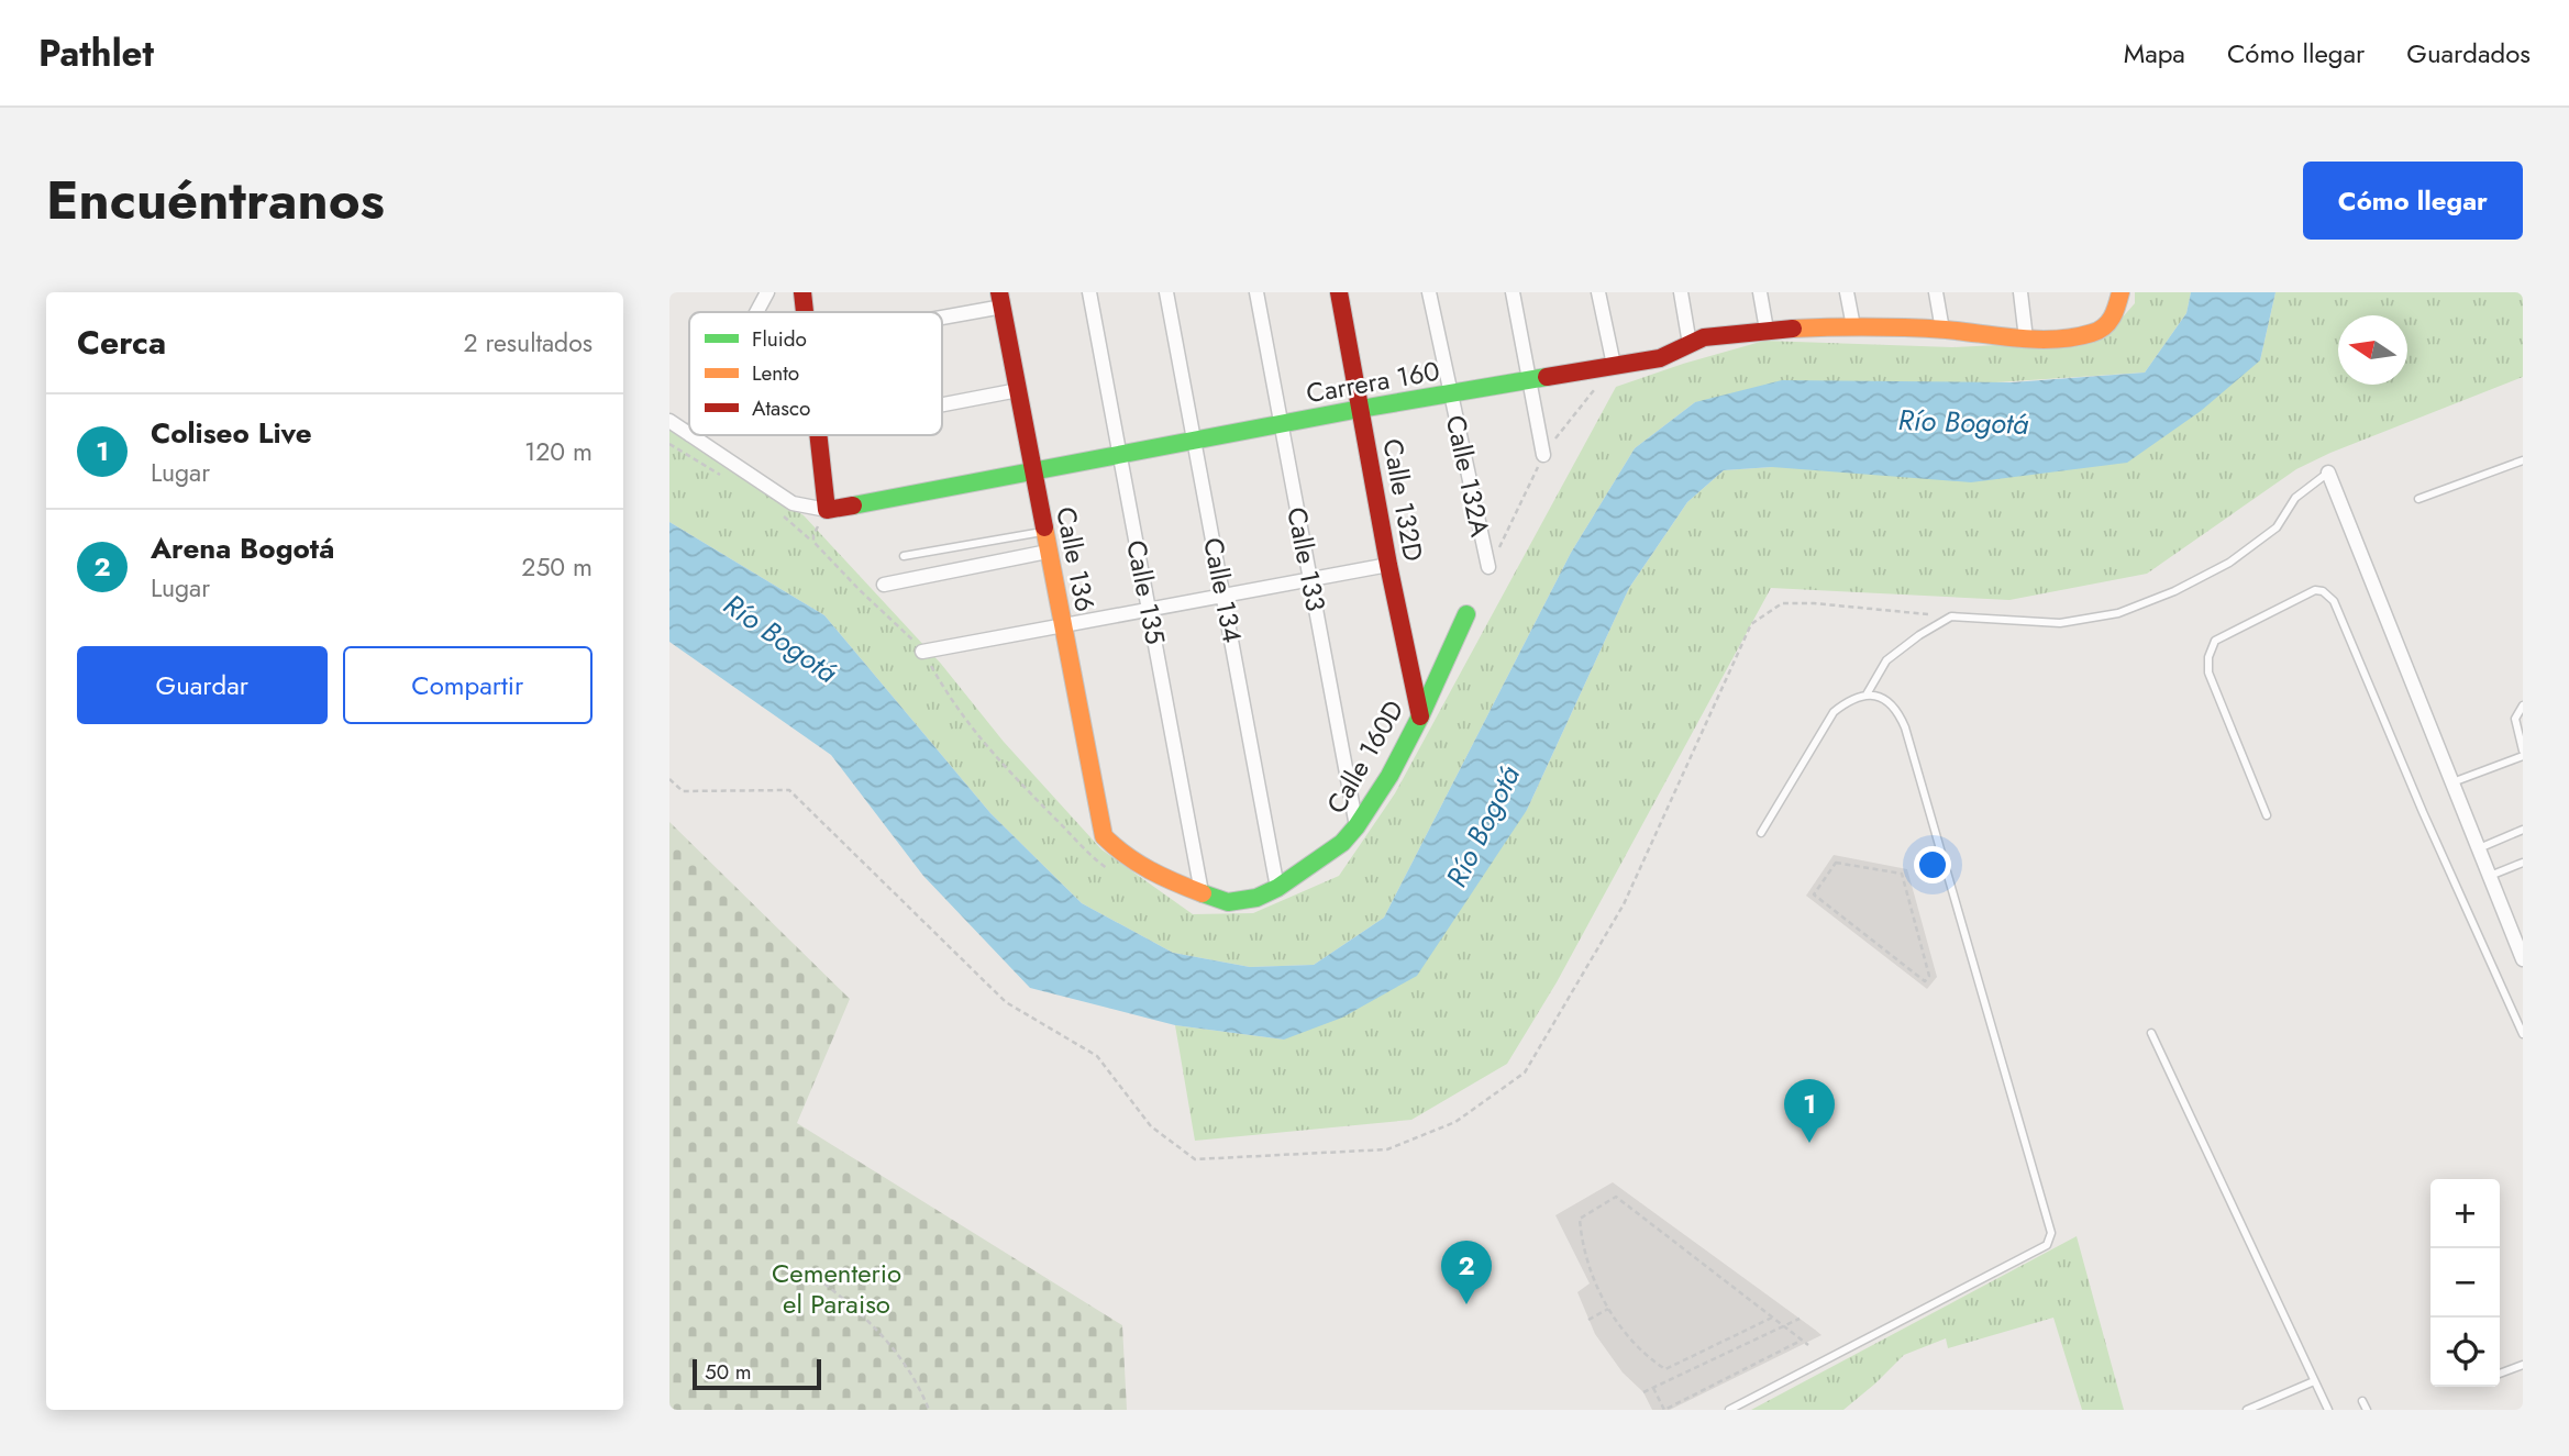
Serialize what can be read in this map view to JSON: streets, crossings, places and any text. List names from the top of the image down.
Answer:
{
  "streets": {
    "street": [
      "Carrera 160",
      "Calle 132A",
      "Calle 132D",
      "Calle 136",
      "Calle 133",
      "Calle 134",
      "Calle 135",
      "Calle 160D"
    ]
  },
  "crossings": [
    ["Carrera 160", "Calle 132A"],
    ["Carrera 160", "Calle 132D"],
    ["Carrera 160", "Calle 136"],
    ["Carrera 160", "Calle 133"],
    ["Carrera 160", "Calle 134"],
    ["Carrera 160", "Calle 135"],
    ["Calle 132D", "Calle 160D"],
    ["Calle 136", "Calle 160D"],
    ["Calle 133", "Calle 160D"],
    ["Calle 134", "Calle 160D"],
    ["Calle 135", "Calle 160D"]
  ],
  "water": ["Río Bogotá"],
  "parks": ["Cementerio el Paraiso"],
  "legend": ["Fluido", "Lento", "Atasco"],
  "scale_bar": "50 m",
  "north": "left",
  "page": {
    "header": "Pathlet",
    "nav": ["Mapa", "Cómo llegar", "Guardados"],
    "title": "Encuéntranos",
    "buttons": [
      "Cómo llegar",
      ["Guardar", "Compartir"]
    ],
    "heading": ["Cerca", "2 resultados"],
    "list": [
      {
        "mark": "1",
        "name": "Coliseo Live",
        "note": "Lugar",
        "value": "120 m"
      },
      {
        "mark": "2",
        "name": "Arena Bogotá",
        "note": "Lugar",
        "value": "250 m"
      }
    ],
    "pins": ["1", "2"],
    "map_buttons": ["+", "−"],
    "scale": "50 m"
  }
}
